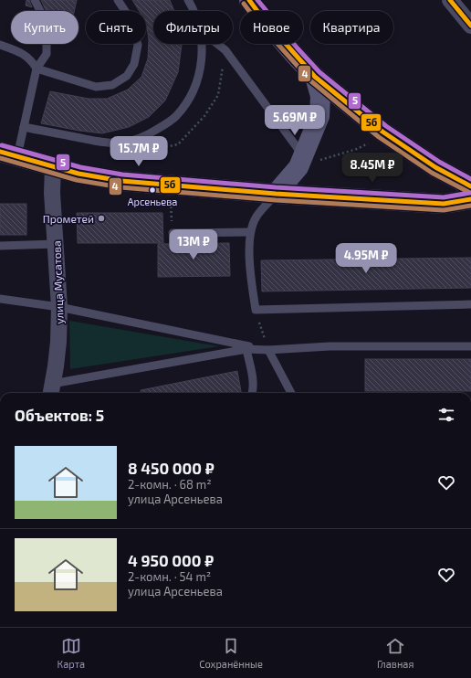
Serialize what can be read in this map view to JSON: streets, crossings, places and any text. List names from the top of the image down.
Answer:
{
  "streets": {
    "street": ["улица Мусатова"]
  },
  "places": ["Арсеньева", "Прометей"],
  "lines": ["transit line 5б", "transit line 5", "transit line 4"],
  "page": {
    "chip": [
      "Купить",
      "Снять",
      "Фильтры",
      "Новое",
      "Квартира"
    ],
    "price": [
      "5.69M ₽",
      "15.7M ₽",
      "8.45M ₽",
      "13M ₽",
      "4.95M ₽"
    ],
    "heading": "Объектов: 5",
    "list": [
      {
        "name": "8 450 000 ₽",
        "note": "2-комн. · 68 m² · улица Арсеньева"
      },
      {
        "name": "4 950 000 ₽",
        "note": "2-комн. · 54 m² · улица Арсеньева"
      }
    ],
    "tabs": ["Карта", "Сохранённые", "Главная"]
  }
}
